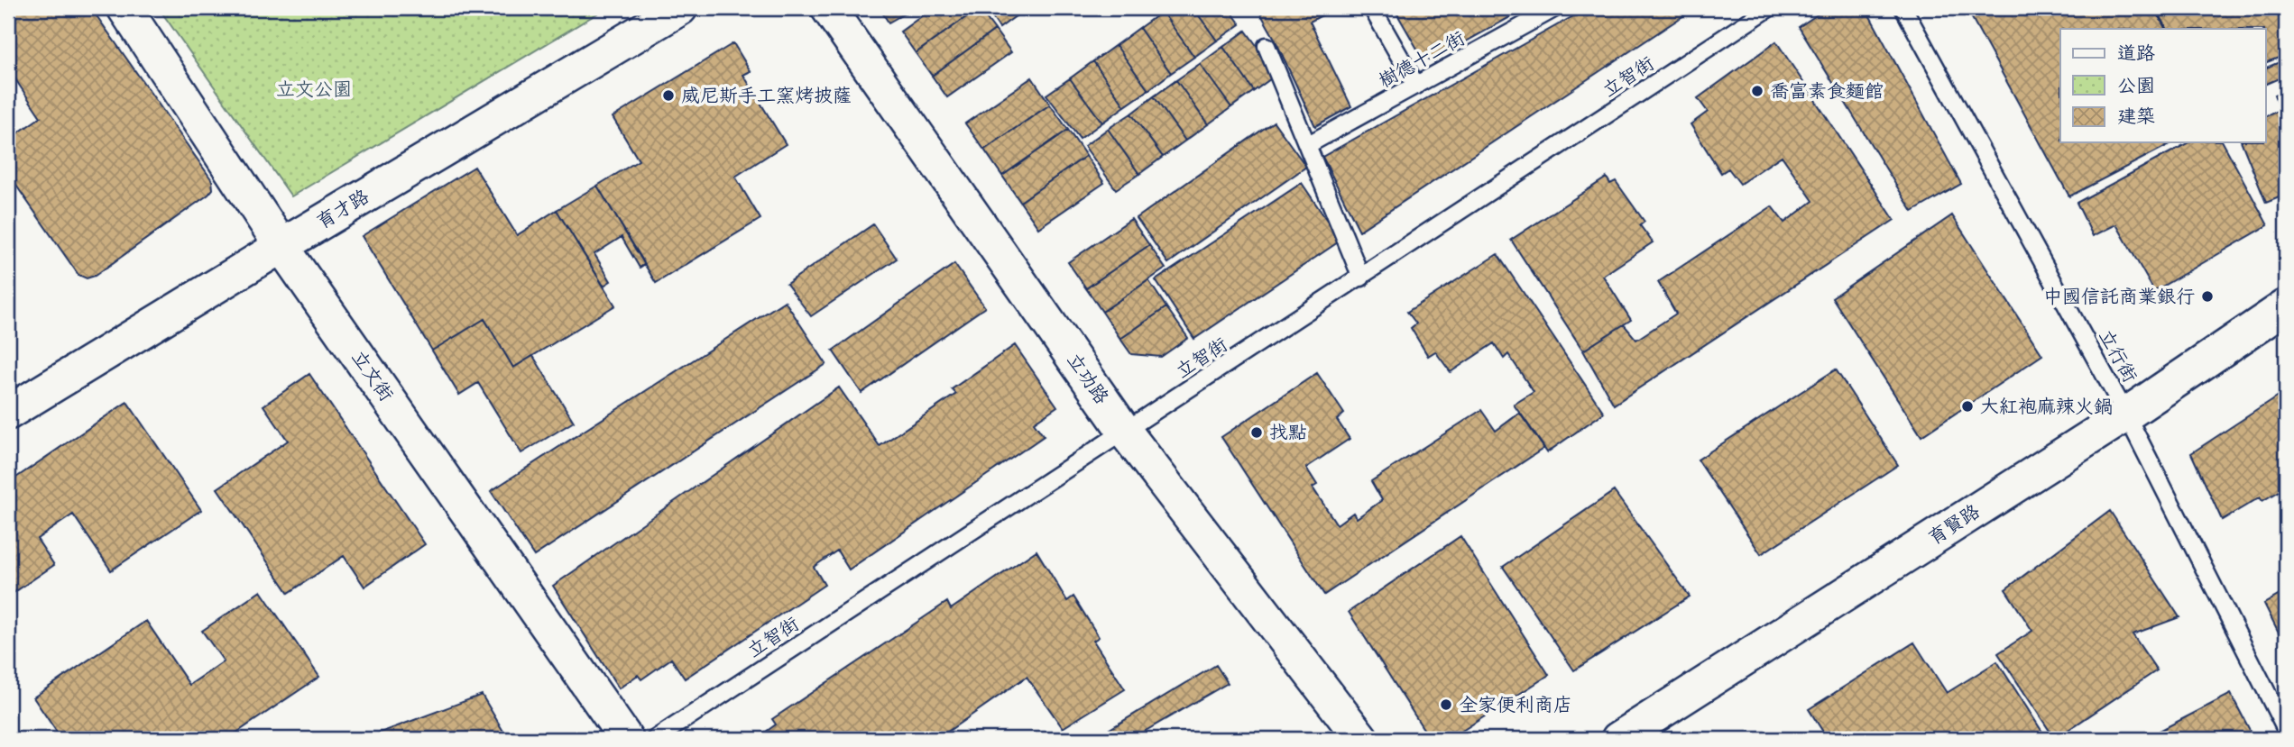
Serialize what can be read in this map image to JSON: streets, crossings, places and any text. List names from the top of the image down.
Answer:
{
  "streets": {
    "street": [
      "育才路",
      "立文街",
      "立功路",
      "育賢路"
    ],
    "lane": ["樹德十二街", "立智街", "立行街"]
  },
  "crossings": [
    ["立智街", "立功路"],
    ["育才路", "立文街"],
    ["立行街", "育賢路"]
  ],
  "parks": ["立文公園"],
  "places": [
    "喬富素食麵館",
    "威尼斯手工窯烤披薩",
    "中國信託商業銀行",
    "大紅袍麻辣火鍋",
    "找點",
    "全家便利商店"
  ],
  "legend": ["道路", "公園", "建築"]
}
